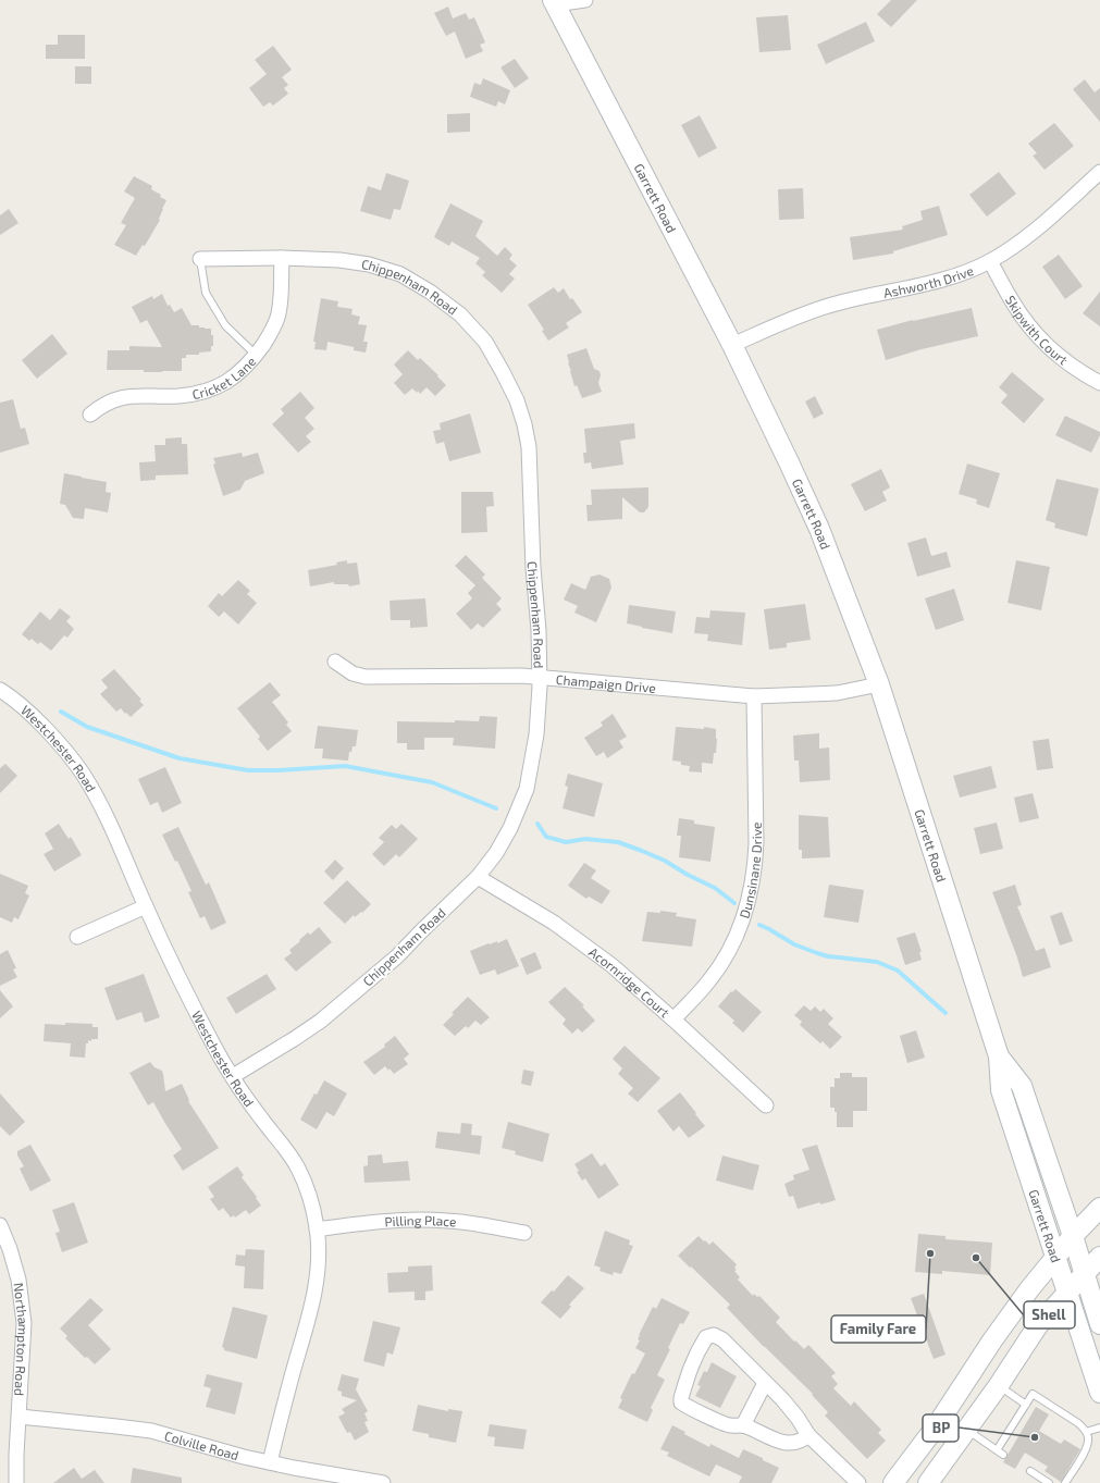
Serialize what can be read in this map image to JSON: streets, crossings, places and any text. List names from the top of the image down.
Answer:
{
  "streets": {
    "street": [
      "Garrett Road",
      "Ashworth Drive",
      "Chippenham Road",
      "Skipwith Court",
      "Cricket Lane",
      "Champaign Drive",
      "Westchester Road",
      "Dunsinane Drive",
      "Acornridge Court",
      "Pilling Place",
      "Northampton Road",
      "Colville Road"
    ]
  },
  "crossings": [
    ["Garrett Road", "Ashworth Drive"],
    ["Garrett Road", "Champaign Drive"],
    ["Ashworth Drive", "Skipwith Court"],
    ["Chippenham Road", "Cricket Lane"],
    ["Chippenham Road", "Champaign Drive"],
    ["Chippenham Road", "Westchester Road"],
    ["Chippenham Road", "Acornridge Court"],
    ["Champaign Drive", "Dunsinane Drive"],
    ["Westchester Road", "Pilling Place"],
    ["Westchester Road", "Colville Road"],
    ["Dunsinane Drive", "Acornridge Court"],
    ["Northampton Road", "Colville Road"]
  ],
  "places": ["Family Fare", "Shell", "BP"]
}
